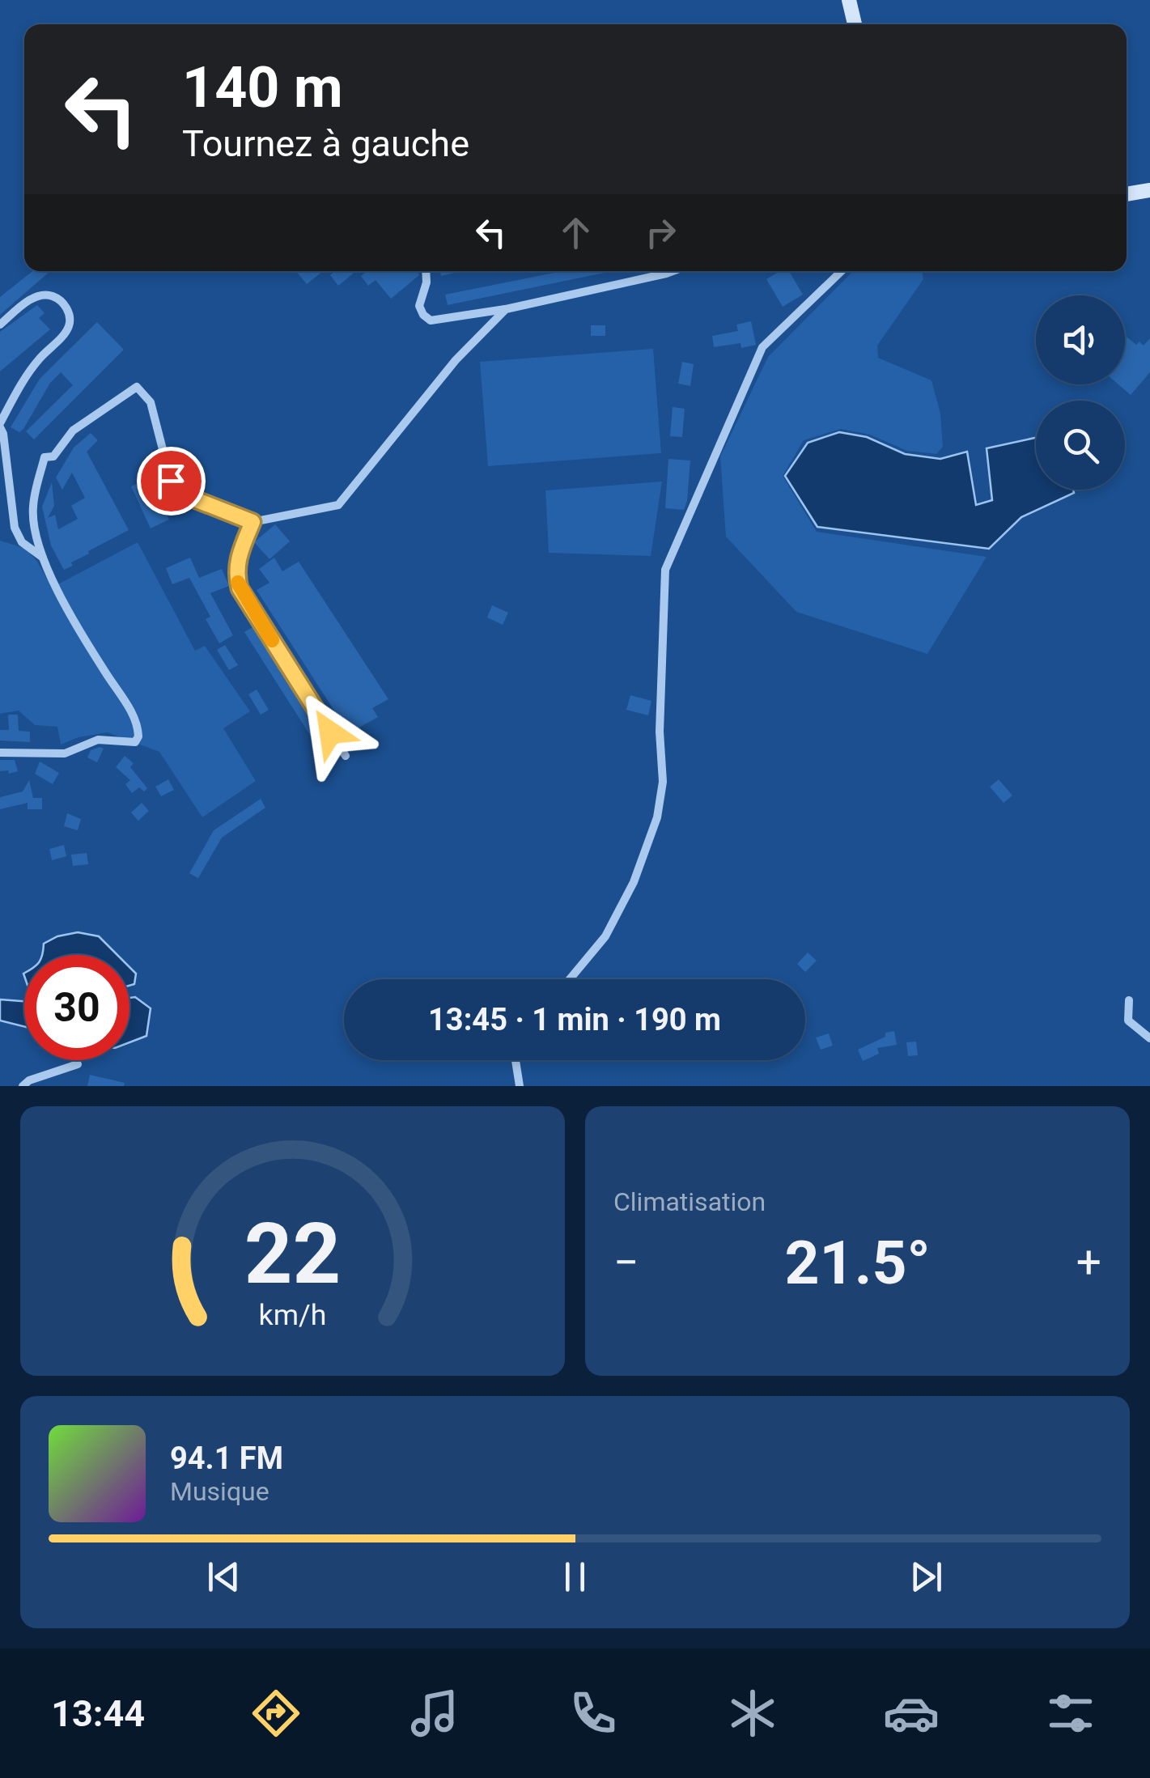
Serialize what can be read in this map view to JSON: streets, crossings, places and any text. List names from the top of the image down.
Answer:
{
  "page": {
    "turn": ["140 m", "Tournez à gauche"],
    "limit": "30",
    "trip": "13:45 · 1 min · 190 m",
    "tile": "Climatisation",
    "heat": ["−", "21.5°", "+"],
    "song": ["94.1 FM", "Musique"],
    "tabs": "13:44",
    "gauge": ["22", "km/h"]
  }
}
